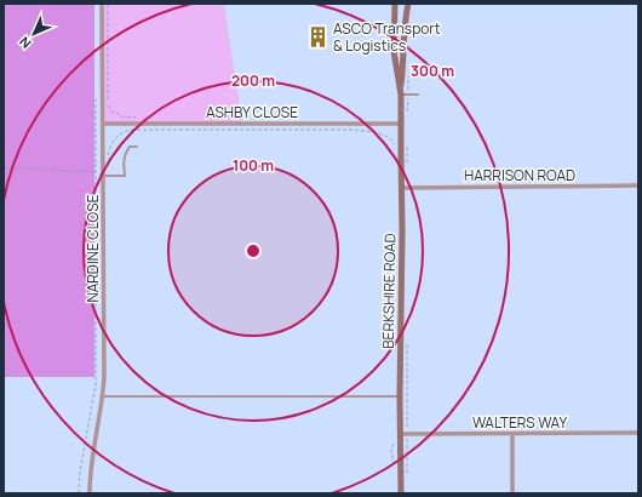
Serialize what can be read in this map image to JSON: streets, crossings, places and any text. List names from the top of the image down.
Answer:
{
  "streets": {
    "main road": ["BERKSHIRE ROAD"],
    "street": [
      "ASHBY CLOSE",
      "HARRISON ROAD",
      "NARDINE CLOSE",
      "WALTERS WAY"
    ]
  },
  "crossings": [
    ["ASHBY CLOSE", "NARDINE CLOSE"],
    ["ASHBY CLOSE", "BERKSHIRE ROAD"],
    ["HARRISON ROAD", "BERKSHIRE ROAD"],
    ["BERKSHIRE ROAD", "WALTERS WAY"]
  ],
  "places": {
    "building": ["ASCO Transport & Logistics"]
  },
  "north": "bottom left",
  "rings": ["300 m", "200 m", "100 m"]
}
